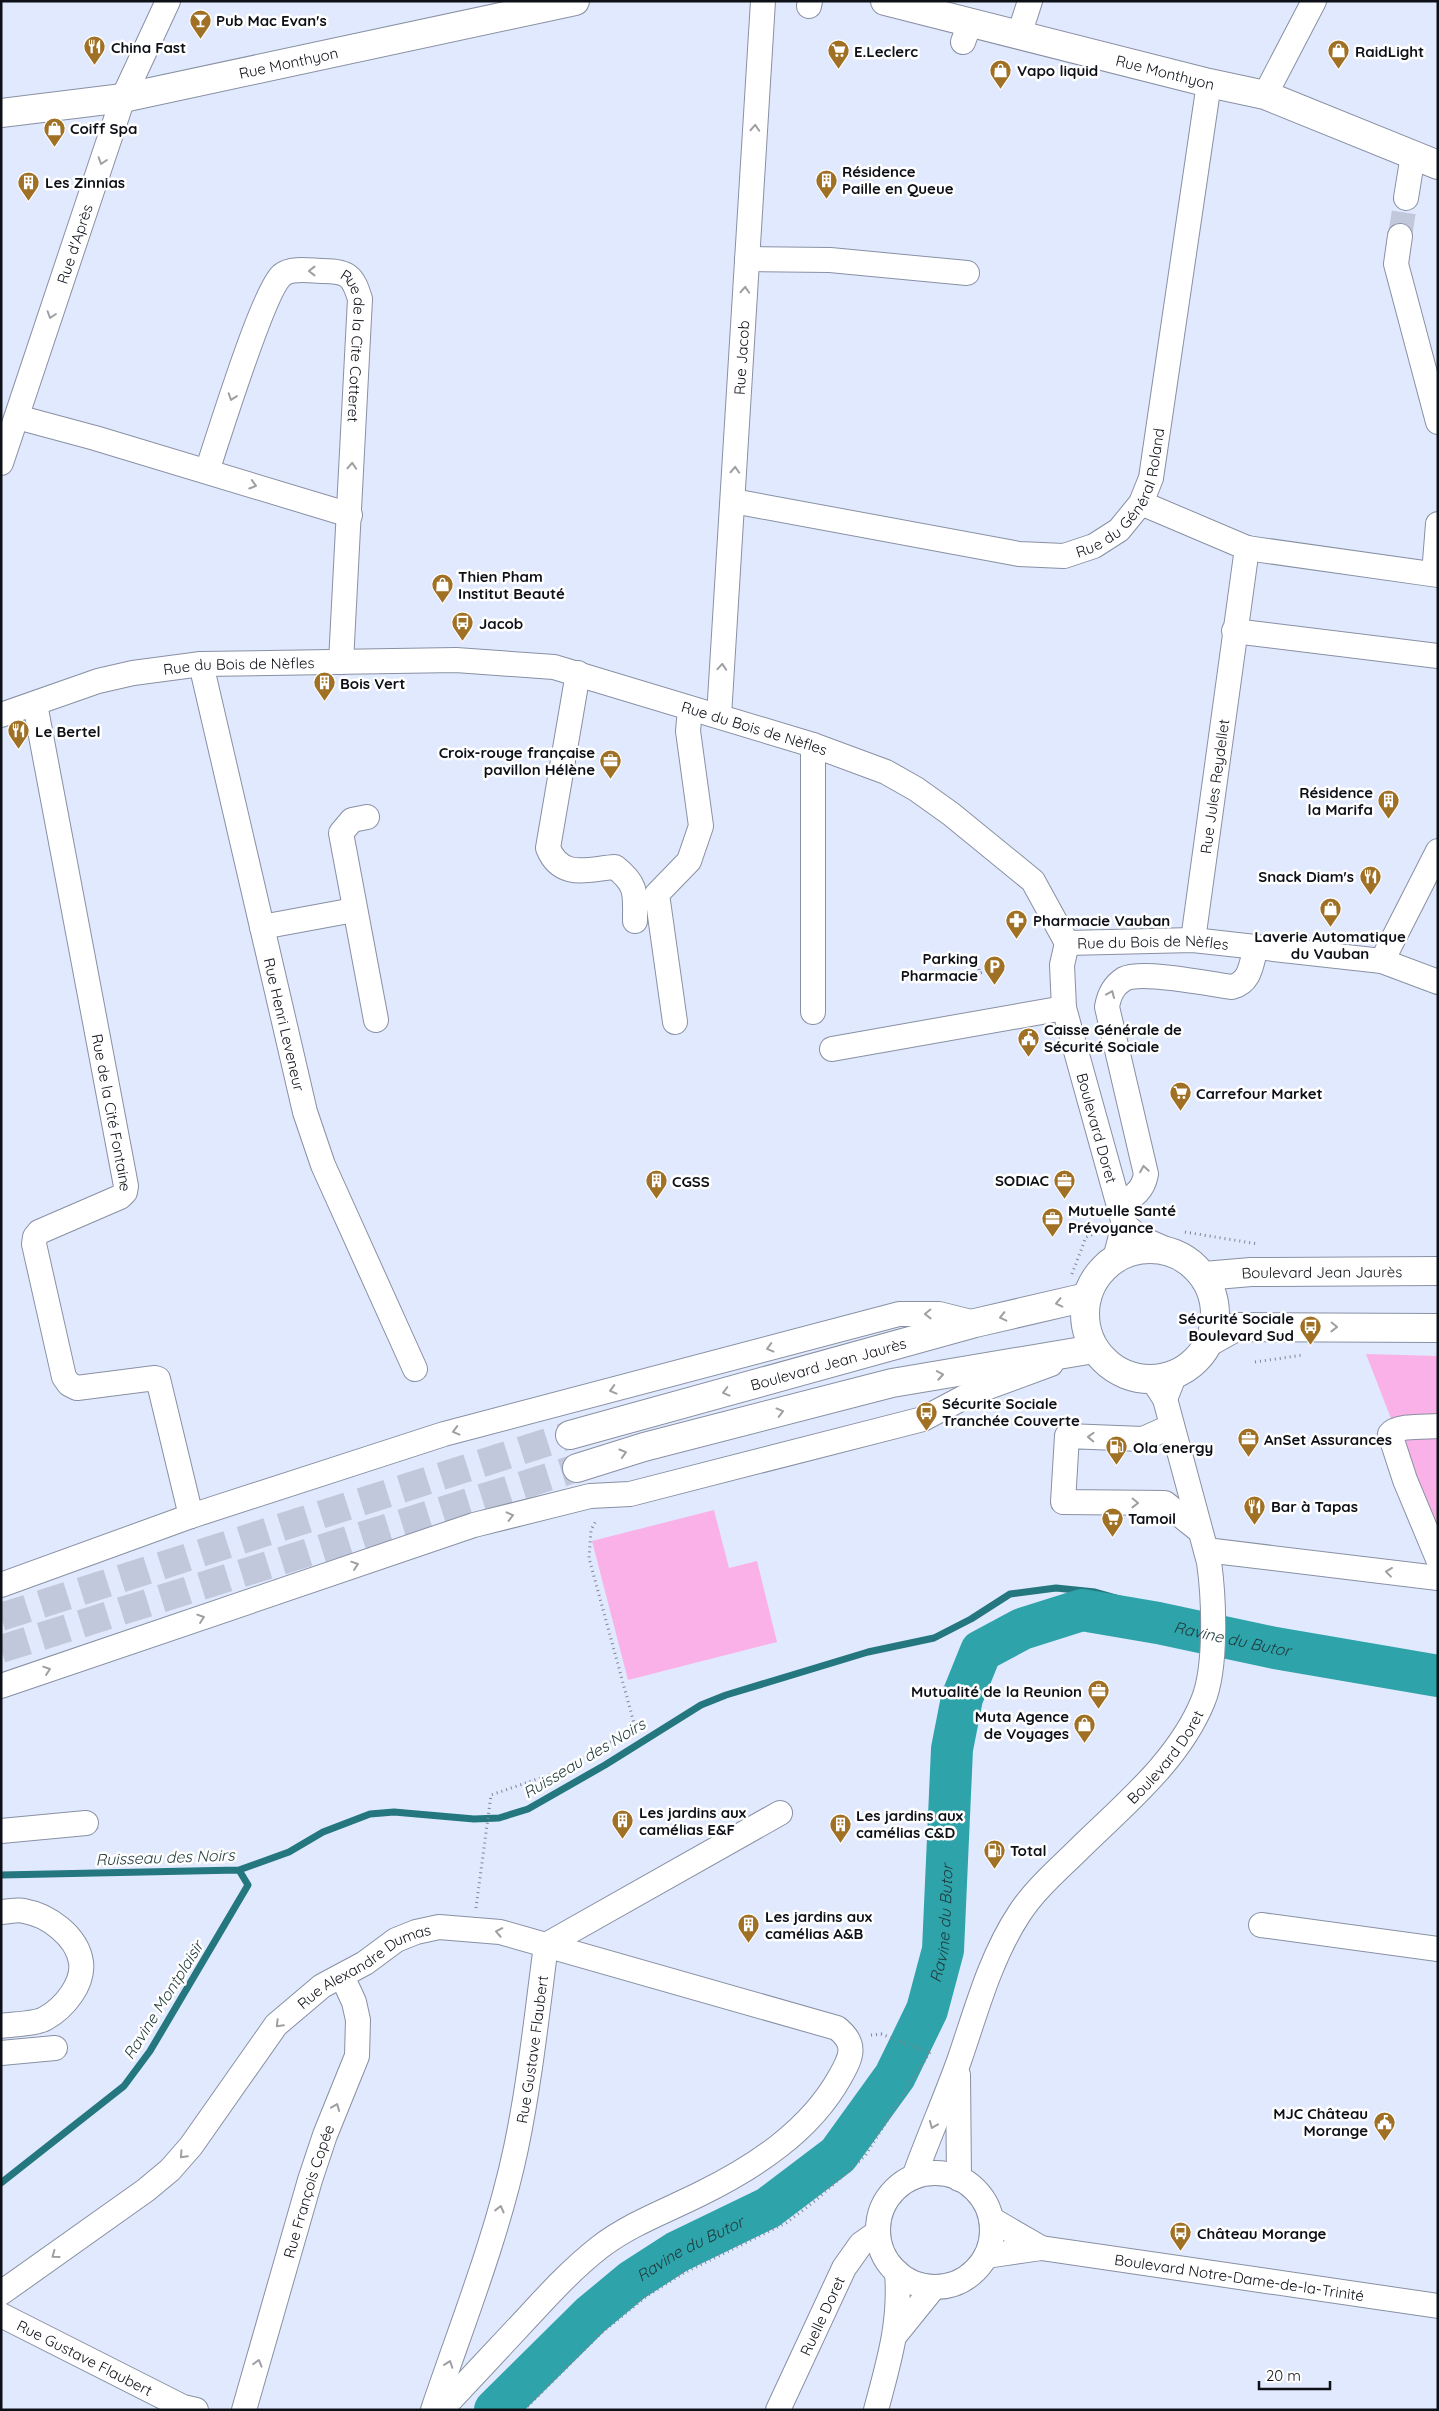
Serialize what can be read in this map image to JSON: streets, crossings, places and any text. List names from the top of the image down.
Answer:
{
  "streets": {
    "main road": ["Rue Monthyon", "Boulevard Jean Jaurès"],
    "street": [
      "Rue d'Après",
      "Rue de la Cite Cotteret",
      "Rue Jacob",
      "Rue du Général Roland",
      "Rue du Bois de Nèfles",
      "Rue Jules Reydellet",
      "Rue Henri Leveneur",
      "Rue de la Cité Fontaine",
      "Boulevard Doret",
      "Rue Alexandre Dumas",
      "Rue Gustave Flaubert",
      "Rue François Copée",
      "Boulevard Notre-Dame-de-la-Trinité",
      "Ruelle Doret"
    ]
  },
  "crossings": [
    ["Rue Monthyon", "Rue d'Après"],
    ["Rue Monthyon", "Rue du Général Roland"],
    ["Rue de la Cite Cotteret", "Rue du Bois de Nèfles"],
    ["Rue Jacob", "Rue du Général Roland"],
    ["Rue Jacob", "Rue du Bois de Nèfles"],
    ["Rue du Bois de Nèfles", "Rue Jules Reydellet"],
    ["Rue du Bois de Nèfles", "Rue Henri Leveneur"],
    ["Rue du Bois de Nèfles", "Rue de la Cité Fontaine"],
    ["Rue du Bois de Nèfles", "Boulevard Doret"],
    ["Boulevard Doret", "Boulevard Jean Jaurès"],
    ["Boulevard Doret", "Boulevard Notre-Dame-de-la-Trinité"],
    ["Boulevard Doret", "Ruelle Doret"],
    ["Rue Alexandre Dumas", "Rue Gustave Flaubert"],
    ["Rue Alexandre Dumas", "Rue François Copée"],
    ["Boulevard Notre-Dame-de-la-Trinité", "Ruelle Doret"]
  ],
  "one_way": [
    "Rue d'Après",
    "Rue Jacob",
    "Rue Gustave Flaubert",
    "Rue François Copée"
  ],
  "water": ["Ravine du Butor", "Ruisseau des Noirs", "Ravine Montplaisir"],
  "places": {
    "bar": ["Pub Mac Evan's"],
    "restaurant": [
      "China Fast",
      "Le Bertel",
      "Snack Diam's",
      "Bar à Tapas"
    ],
    "supermarket": ["E.Leclerc", "Carrefour Market", "Tamoil"],
    "shop": [
      "RaidLight",
      "Vapo liquid",
      "Coiff Spa",
      "Thien Pham Institut Beauté",
      "Laverie Automatique du Vauban",
      "Muta Agence de Voyages"
    ],
    "building": [
      "Résidence Paille en Queue",
      "Les Zinnias",
      "Bois Vert",
      "Résidence la Marifa",
      "CGSS",
      "Les jardins aux camélias E&F",
      "Les jardins aux camélias C&D",
      "Les jardins aux camélias A&B"
    ],
    "bus stop": [
      "Jacob",
      "Sécurité Sociale Boulevard Sud",
      "Sécurite Sociale Tranchée Couverte",
      "Château Morange"
    ],
    "office": [
      "Croix-rouge française pavillon Hélène",
      "SODIAC",
      "Mutuelle Santé Prévoyance",
      "AnSet Assurances",
      "Mutualité de la Reunion"
    ],
    "pharmacy": ["Pharmacie Vauban"],
    "parking": ["Parking Pharmacie"],
    "public building": ["Caisse Générale de Sécurité Sociale", "MJC Château Morange"],
    "fuel station": ["Ola energy", "Total"]
  },
  "scale_bar": "20 m"
}
